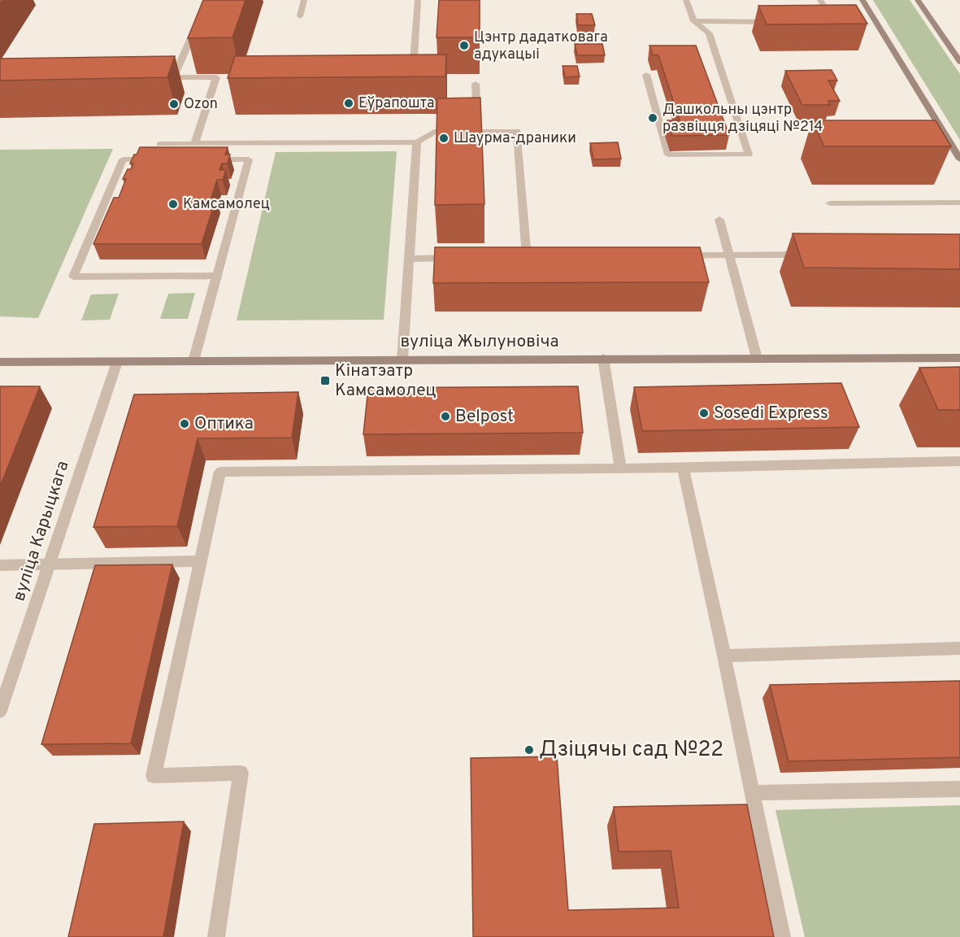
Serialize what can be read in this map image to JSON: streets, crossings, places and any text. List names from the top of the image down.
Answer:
{
  "streets": {
    "main road": ["вуліца Жылуновіча"],
    "street": ["вуліца Карыцкага"]
  },
  "crossings": [
    ["вуліца Жылуновіча", "вуліца Карыцкага"]
  ],
  "places": {
    "other": [
      "Цэнтр дадатковага адукацыі",
      "Еўрапошта",
      "Ozon",
      "Дашкольны цэнтр развіцця дзіцяці №214",
      "Шаурма-драники",
      "Камсамолец",
      "Sosedi Express",
      "Belpost",
      "Оптика",
      "Дзіцячы сад №22"
    ],
    "transit": ["Кінатэатр Камсамолец"]
  }
}
